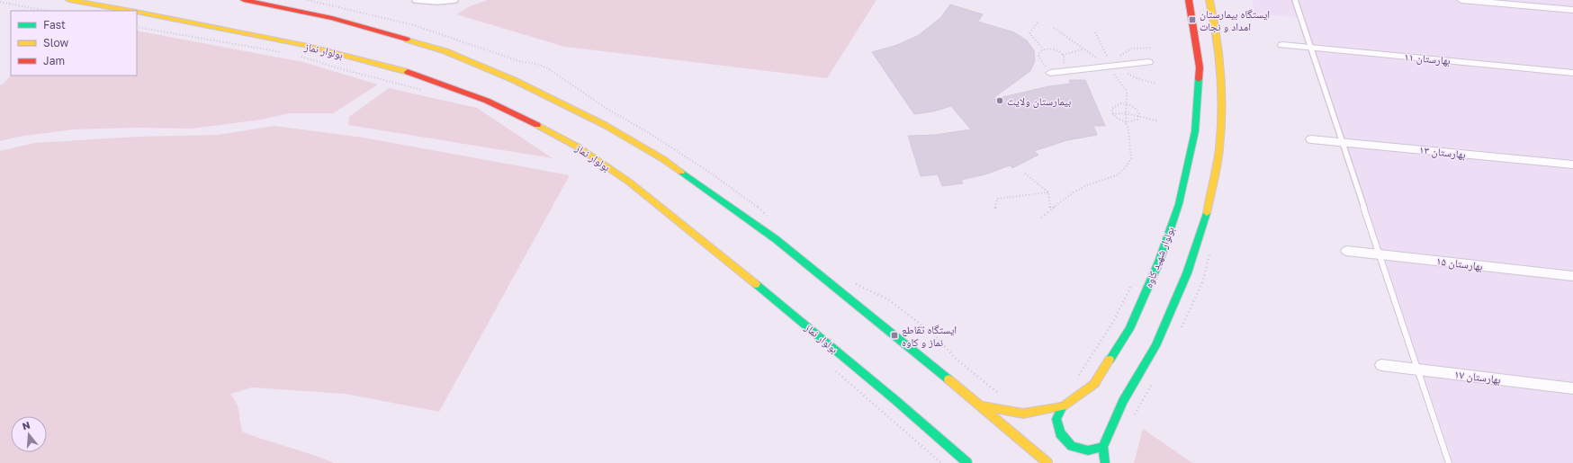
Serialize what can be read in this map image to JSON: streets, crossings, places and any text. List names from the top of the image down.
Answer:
{
  "streets": {
    "main road": ["بولوار نماز", "بولوار شهید کاوه"],
    "street": [
      "بهارستان ۱۱",
      "بهارستان ۱۳",
      "بهارستان ۱۵",
      "بهارستان ۱۷"
    ]
  },
  "places": {
    "transit": ["ایستگاه بیمارستان امداد و نجات", "ایستگاه تقاطع نماز و کاوه"],
    "other": ["بیمارستان ولایت"]
  },
  "legend": ["Fast", "Slow", "Jam"],
  "north": "top"
}
